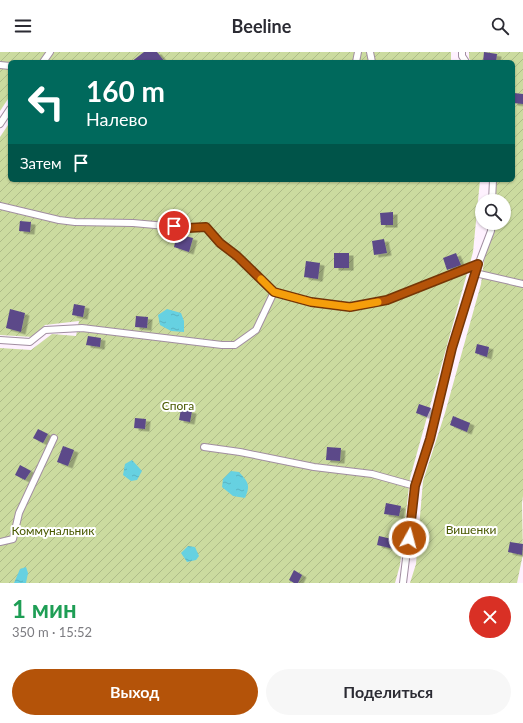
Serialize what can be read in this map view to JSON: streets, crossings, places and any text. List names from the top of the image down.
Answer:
{
  "parks": ["Спога", "Вишенки", "Коммунальник"],
  "page": {
    "header": "Beeline",
    "turn": ["160 m", "Налево"],
    "then": "Затем",
    "heading": ["1 мин", "350 m · 15:52"],
    "buttons": ["Выход", "Поделиться"]
  }
}
